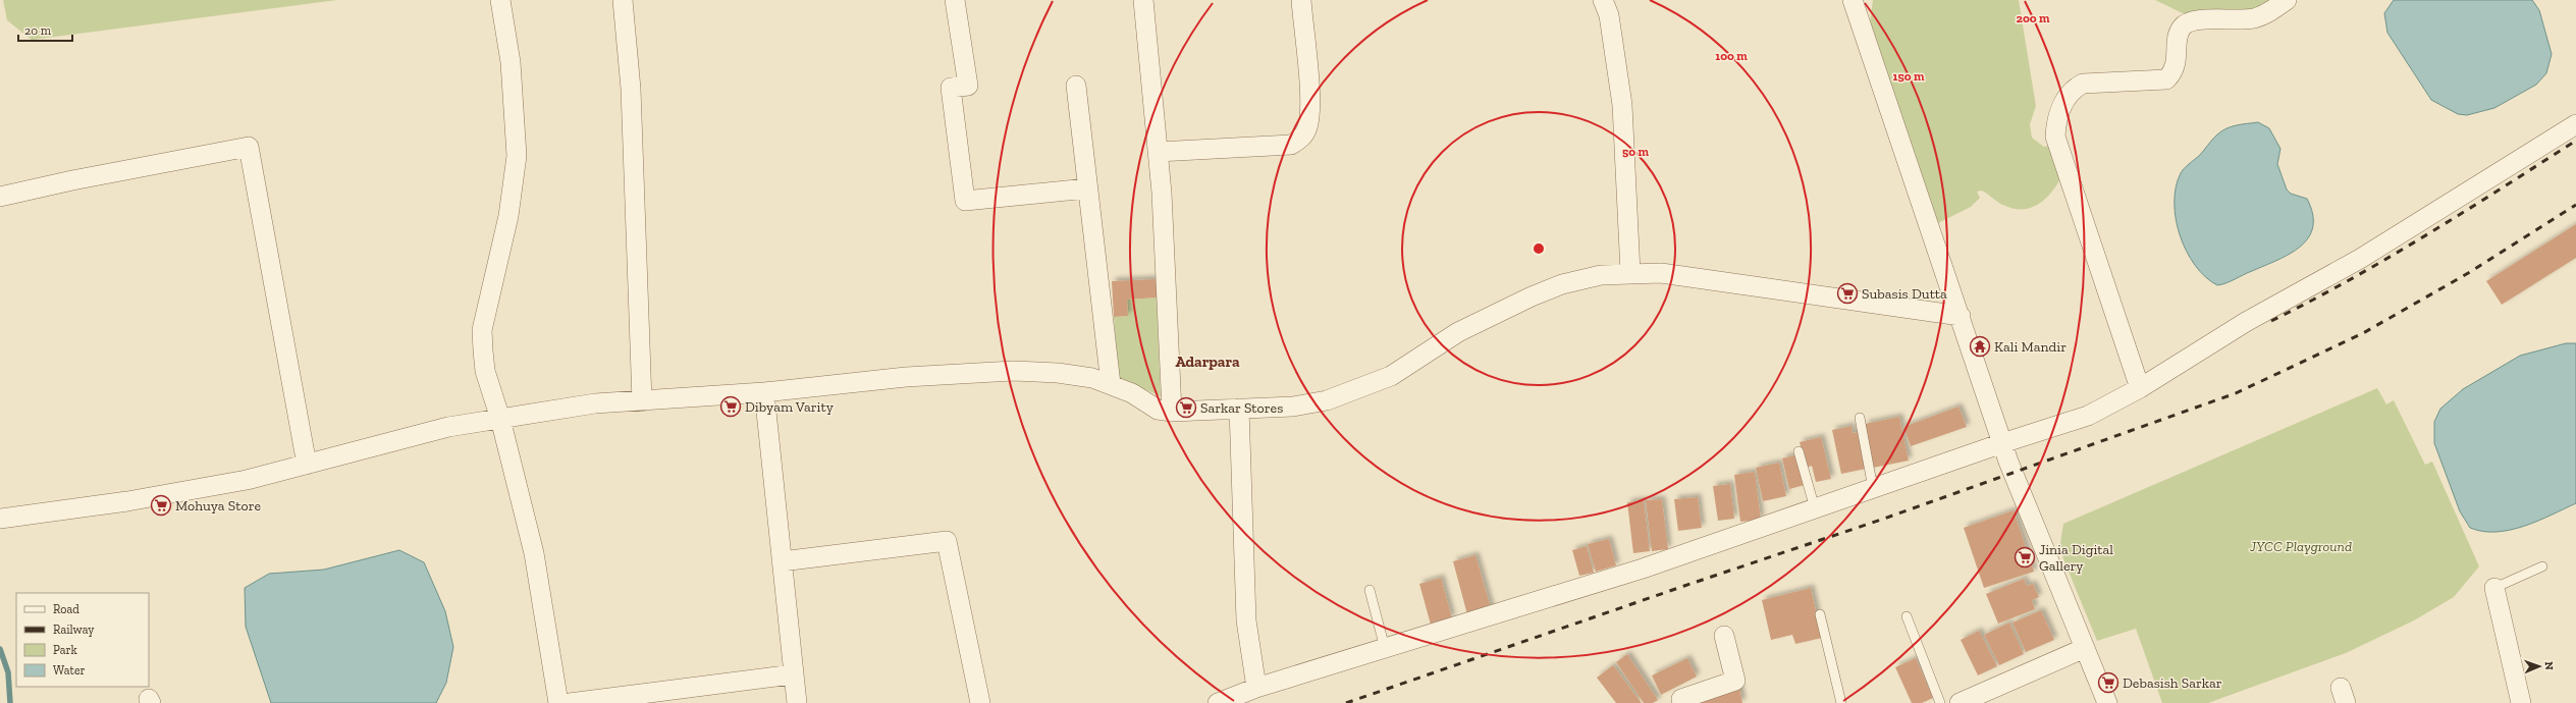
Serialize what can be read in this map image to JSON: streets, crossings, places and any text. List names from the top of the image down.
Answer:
{
  "districts": ["Adarpara"],
  "parks": ["JYCC Playground"],
  "places": {
    "supermarket": [
      "Subasis Dutta",
      "Dibyam Varity",
      "Sarkar Stores",
      "Mohuya Store",
      "Jinia Digital Gallery",
      "Debasish Sarkar"
    ],
    "temple": ["Kali Mandir"]
  },
  "legend": [
    "Road",
    "Railway",
    "Park",
    "Water"
  ],
  "scale_bar": "20 m",
  "north": "right",
  "rings": [
    "200 m",
    "100 m",
    "150 m",
    "50 m"
  ]
}
